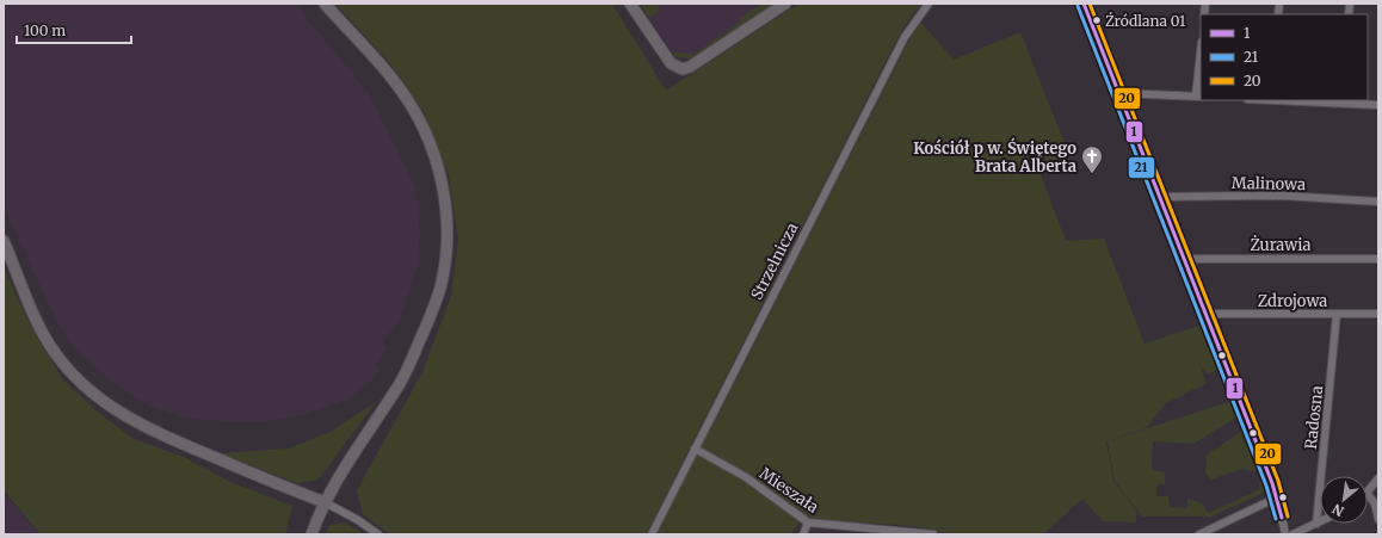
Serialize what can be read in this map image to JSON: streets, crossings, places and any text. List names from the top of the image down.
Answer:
{
  "streets": {
    "street": [
      "Malinowa",
      "Żurawia",
      "Strzelnicza",
      "Zdrojowa",
      "Radosna",
      "Mieszała"
    ]
  },
  "crossings": [
    ["Strzelnicza", "Mieszała"],
    ["Zdrojowa", "Radosna"]
  ],
  "places": {
    "other": ["Źródlana 01"],
    "church": ["Kościół p w. Świętego Brata Alberta"]
  },
  "lines": ["transit line 1", "transit line 20", "transit line 21"],
  "legend": ["1", "21", "20"],
  "scale_bar": "100 m",
  "north": "bottom left"
}
